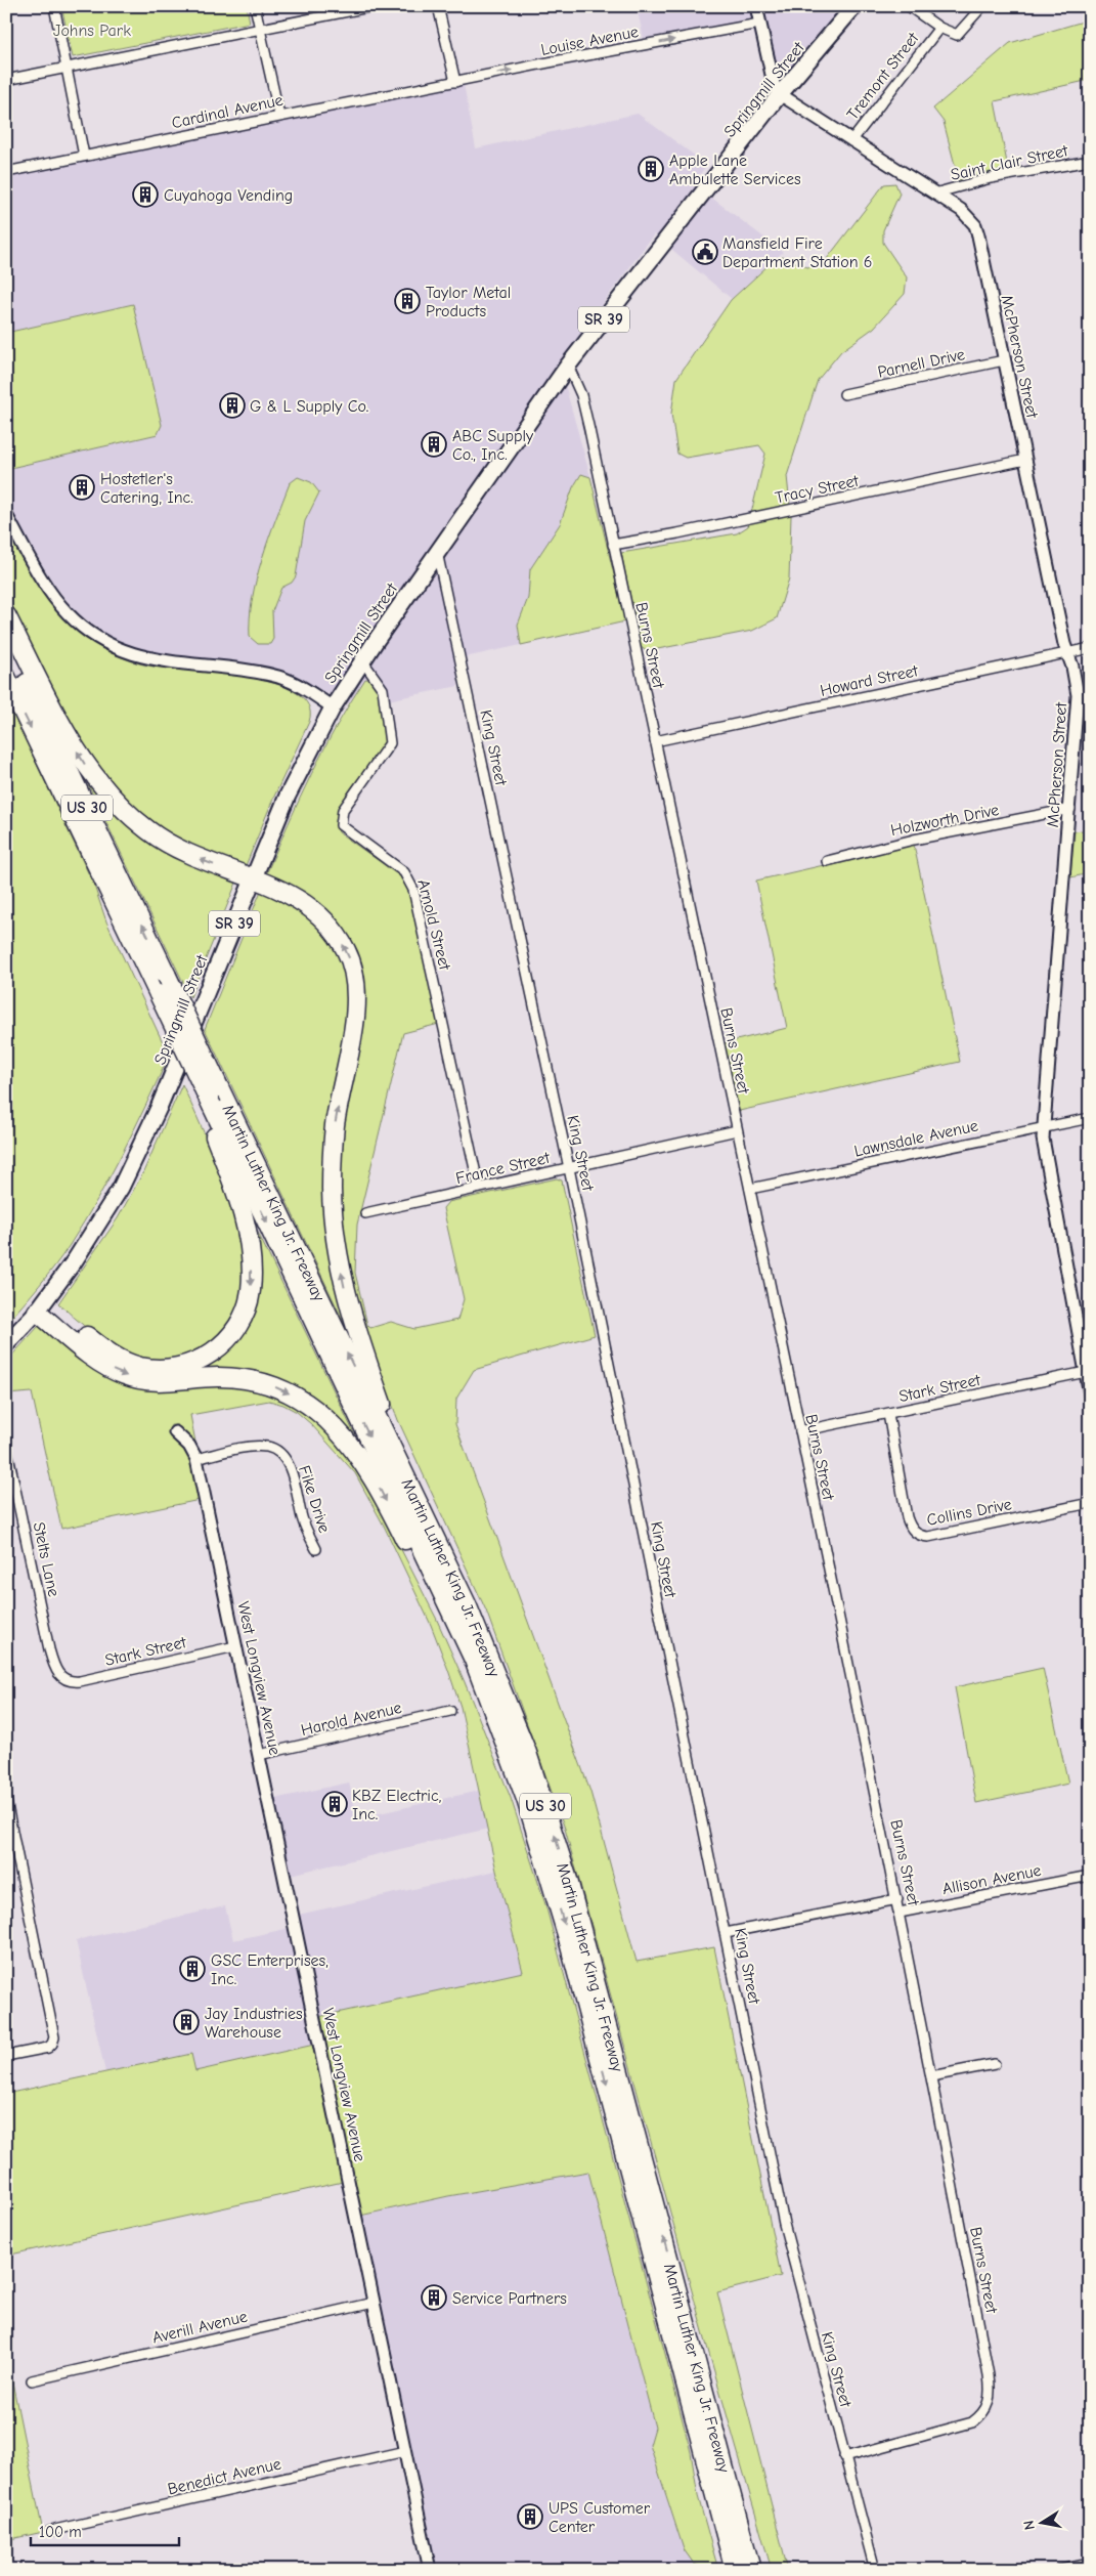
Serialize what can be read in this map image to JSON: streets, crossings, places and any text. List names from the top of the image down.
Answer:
{
  "streets": {
    "highway": ["US 30", "Martin Luther King Jr. Freeway"],
    "main road": ["Springmill Street", "SR 39"],
    "street": [
      "Louise Avenue",
      "Tremont Street",
      "Cardinal Avenue",
      "Saint Clair Street",
      "McPherson Street",
      "Parnell Drive",
      "Tracy Street",
      "Burns Street",
      "Howard Street",
      "King Street",
      "Holzworth Drive",
      "Arnold Street",
      "Lawnsdale Avenue",
      "France Street",
      "Stark Street",
      "Fike Drive",
      "Collins Drive",
      "Stelts Lane",
      "West Longview Avenue",
      "Harold Avenue",
      "Allison Avenue",
      "Averill Avenue",
      "Benedict Avenue"
    ]
  },
  "crossings": [
    ["Louise Avenue", "Cardinal Avenue"],
    ["Tremont Street", "McPherson Street"],
    ["Springmill Street", "McPherson Street"],
    ["Springmill Street", "Burns Street"],
    ["Springmill Street", "King Street"],
    ["Springmill Street", "Arnold Street"],
    ["Saint Clair Street", "McPherson Street"],
    ["McPherson Street", "Parnell Drive"],
    ["McPherson Street", "Tracy Street"],
    ["McPherson Street", "Howard Street"],
    ["McPherson Street", "Holzworth Drive"],
    ["McPherson Street", "Lawnsdale Avenue"],
    ["McPherson Street", "Stark Street"],
    ["Tracy Street", "Burns Street"],
    ["Burns Street", "Howard Street"],
    ["Burns Street", "King Street"],
    ["Burns Street", "Lawnsdale Avenue"],
    ["Burns Street", "France Street"],
    ["Burns Street", "Stark Street"],
    ["Burns Street", "Allison Avenue"],
    ["King Street", "France Street"],
    ["Arnold Street", "France Street"],
    ["Stark Street", "Collins Drive"],
    ["Stark Street", "Stelts Lane"],
    ["Stark Street", "West Longview Avenue"],
    ["Fike Drive", "West Longview Avenue"],
    ["West Longview Avenue", "Harold Avenue"],
    ["West Longview Avenue", "Averill Avenue"],
    ["West Longview Avenue", "Benedict Avenue"]
  ],
  "one_way": ["Louise Avenue"],
  "parks": ["Johns Park"],
  "places": {
    "building": [
      "Apple Lane Ambulette Services",
      "Cuyahoga Vending",
      "Taylor Metal Products",
      "G & L Supply Co.",
      "ABC Supply Co., Inc.",
      "Hostetler's Catering, Inc.",
      "KBZ Electric, Inc.",
      "GSC Enterprises, Inc.",
      "Jay Industries Warehouse",
      "Service Partners",
      "UPS Customer Center"
    ],
    "public building": ["Mansfield Fire Department Station 6"]
  },
  "scale_bar": "100 m",
  "north": "left"
}
